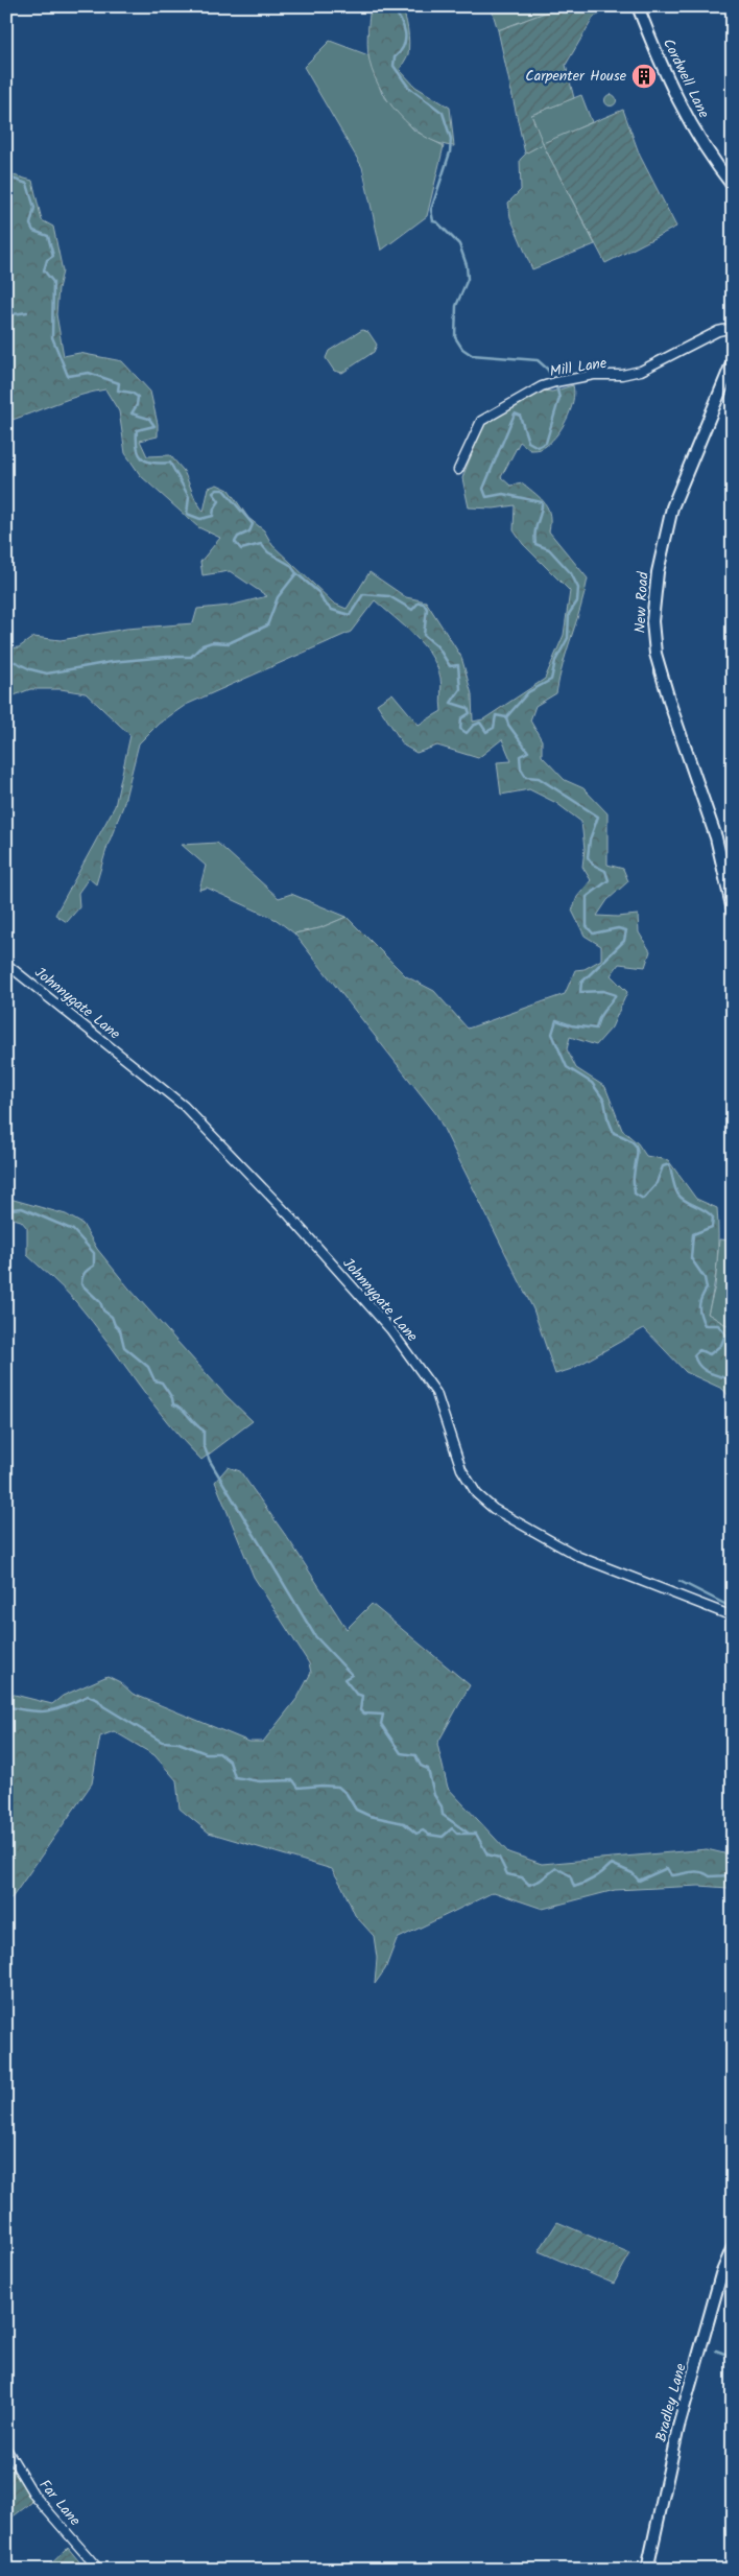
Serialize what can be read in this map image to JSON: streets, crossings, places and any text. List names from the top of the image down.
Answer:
{
  "streets": {
    "main road": ["Cordwell Lane", "New Road", "Bradley Lane"],
    "street": ["Mill Lane", "Johnnygate Lane", "Far Lane"]
  },
  "places": {
    "building": ["Carpenter House"]
  }
}
